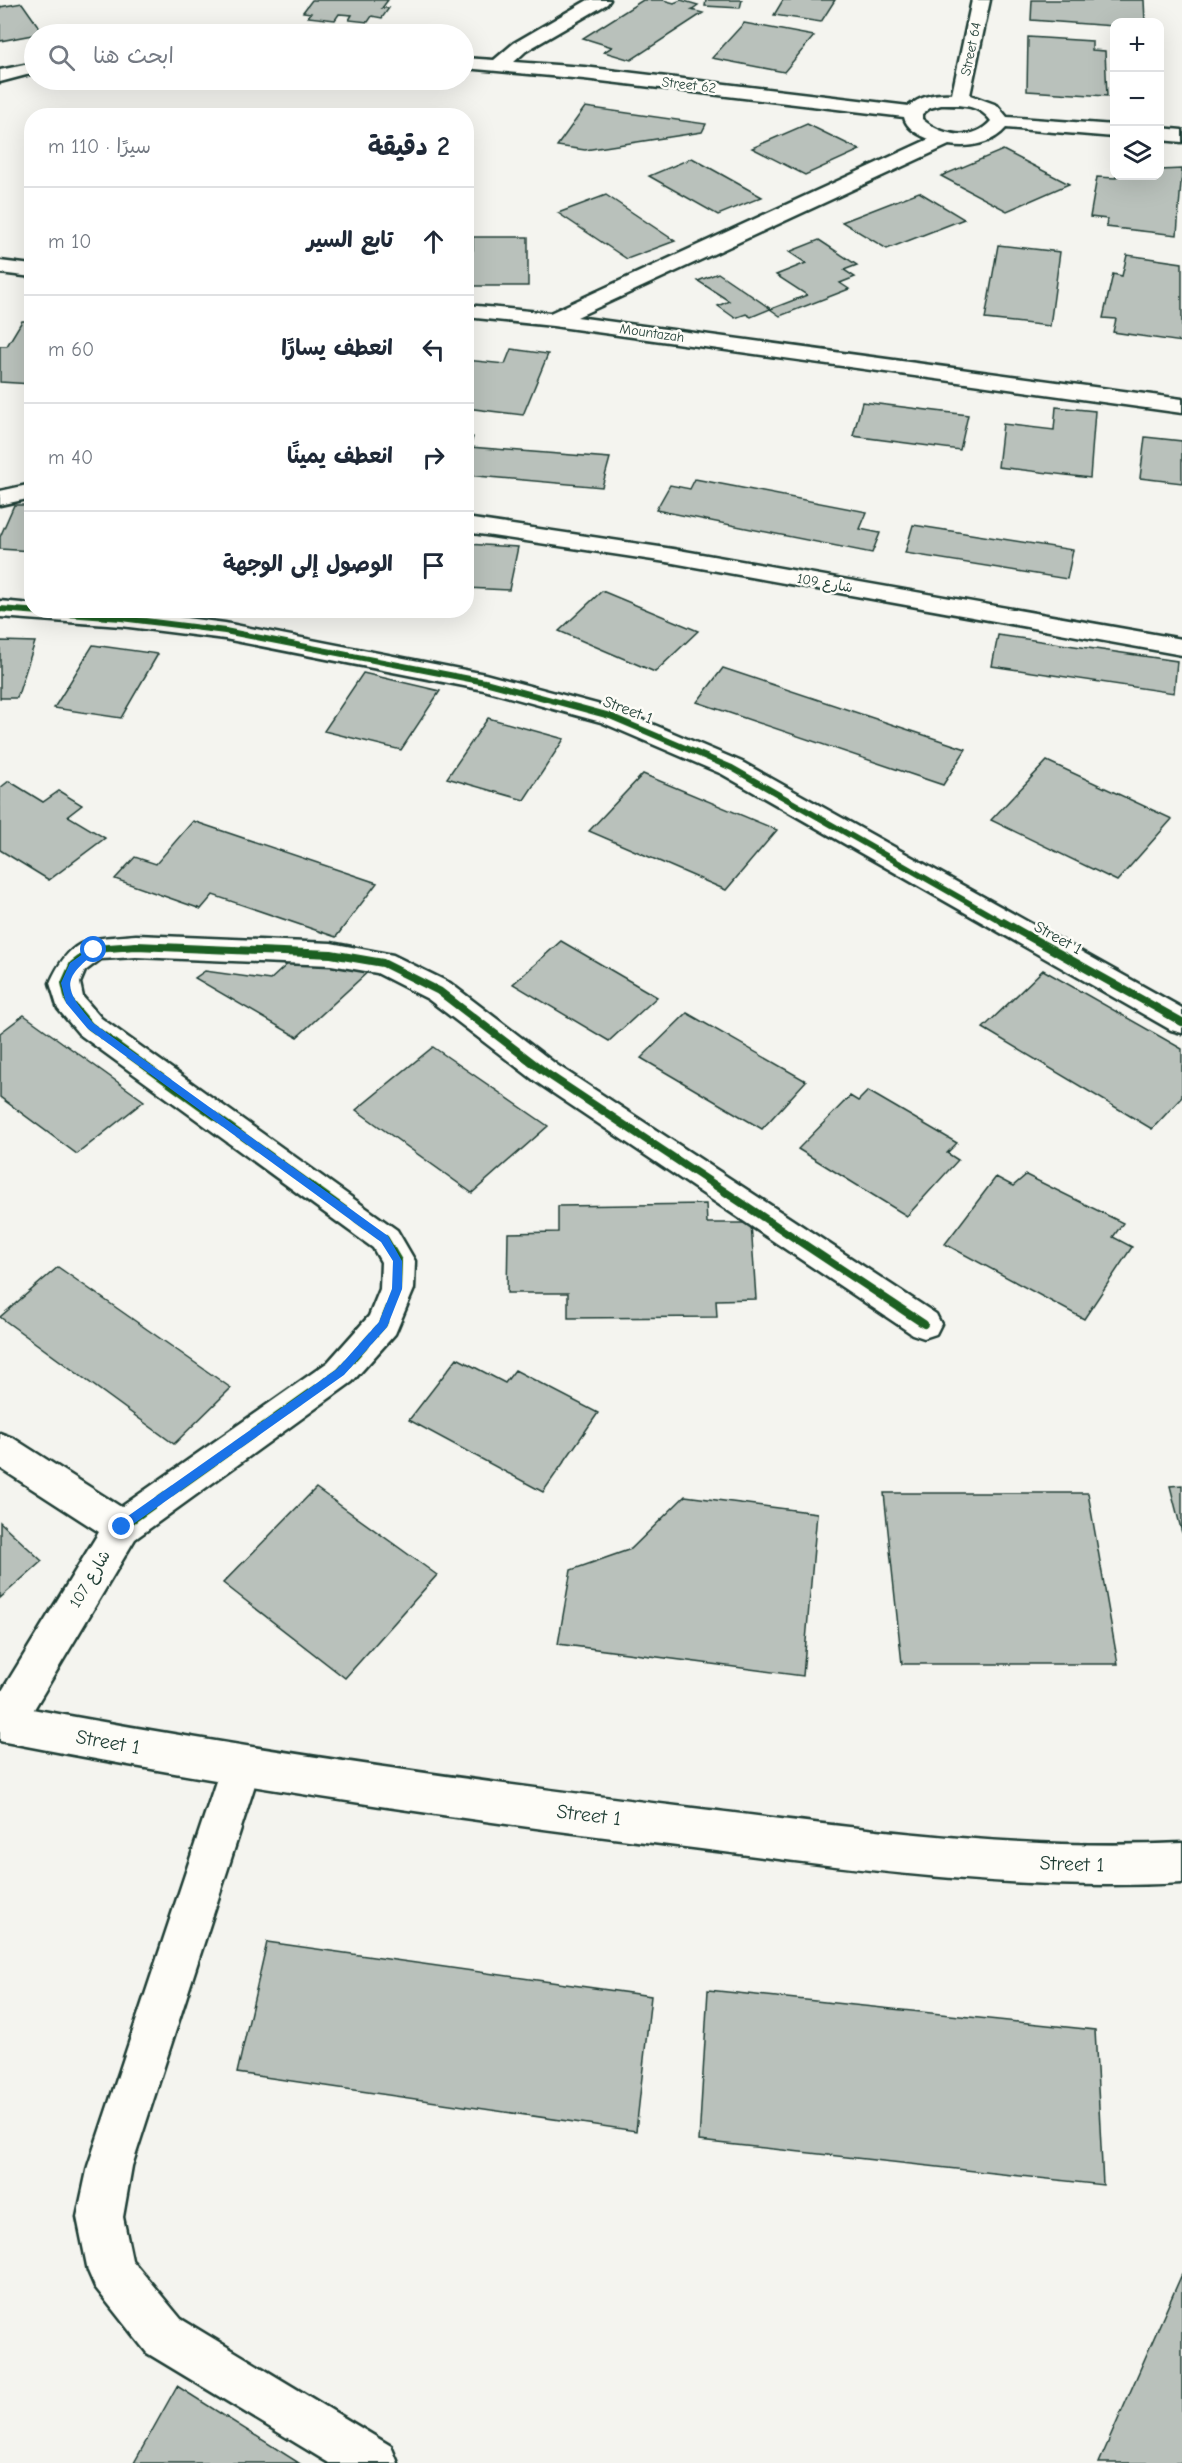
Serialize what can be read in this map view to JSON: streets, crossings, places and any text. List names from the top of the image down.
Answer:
{
  "streets": {
    "street": [
      "Street 64",
      "Street 62",
      "Mountazah",
      "شارع 109",
      "Street 1",
      "شارع 107"
    ]
  },
  "crossings": [
    ["Street 1", "شارع 107"]
  ],
  "page": {
    "map_buttons": ["+", "−"],
    "search": "ابحث هنا",
    "heading": ["2 دقيقة", "سيرًا · 110 m"],
    "list": [
      ["تابع السير", "10 m"],
      ["انعطف يسارًا", "60 m"],
      ["انعطف يمينًا", "40 m"],
      "الوصول إلى الوجهة"
    ]
  }
}
